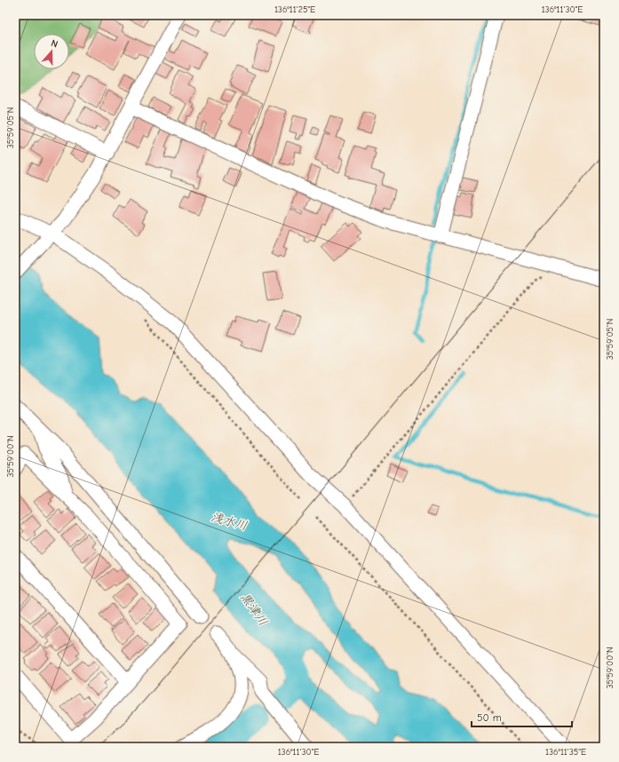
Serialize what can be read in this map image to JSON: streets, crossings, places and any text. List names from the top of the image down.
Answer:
{
  "water": ["浅水川", "黒津川"],
  "scale_bar": "50 m",
  "north": "top",
  "coordinates": [
    "136°11'25\"E",
    "136°11'30\"E",
    "35°59'05\"N",
    "35°59'00\"N",
    "136°11'35\"E"
  ]
}
